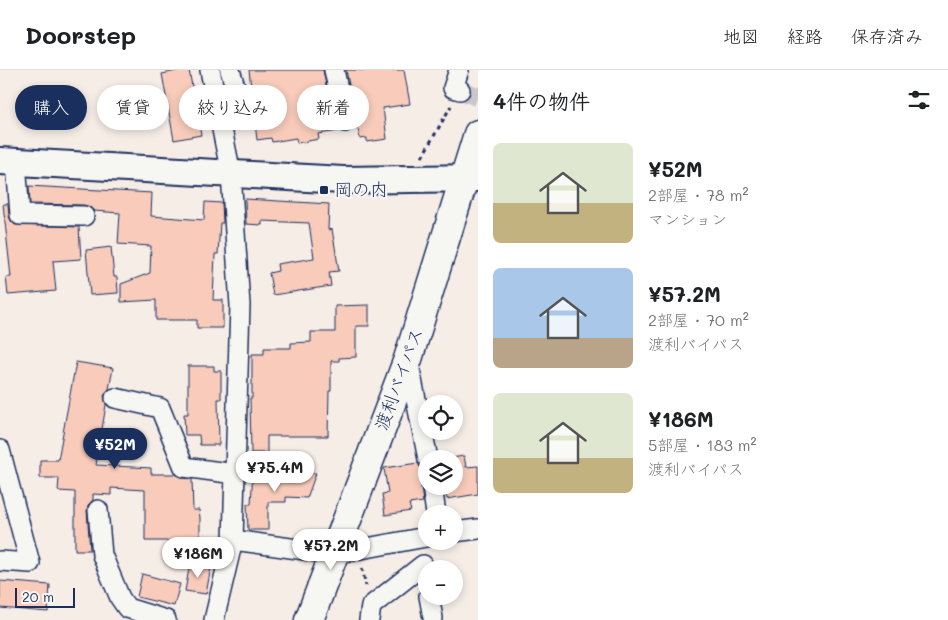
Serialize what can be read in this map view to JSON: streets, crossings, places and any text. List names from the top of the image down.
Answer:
{
  "streets": {
    "highway": ["渡利バイパス"]
  },
  "places": {
    "transit": ["岡の内"]
  },
  "scale_bar": "20 m",
  "page": {
    "header": "Doorstep",
    "nav": ["地図", "経路", "保存済み"],
    "heading": "4件の物件",
    "chip": [
      "購入",
      "賃貸",
      "絞り込み",
      "新着"
    ],
    "list": [
      {
        "name": "¥52M",
        "note": "2部屋 · 78 m² · マンション"
      },
      {
        "name": "¥57.2M",
        "note": "2部屋 · 70 m² · 渡利バイパス"
      },
      {
        "name": "¥186M",
        "note": "5部屋 · 183 m² · 渡利バイパス"
      }
    ],
    "map_buttons": ["+", "−"],
    "price": [
      "¥52M",
      "¥75.4M",
      "¥57.2M",
      "¥186M"
    ],
    "scale": "20 m"
  }
}
